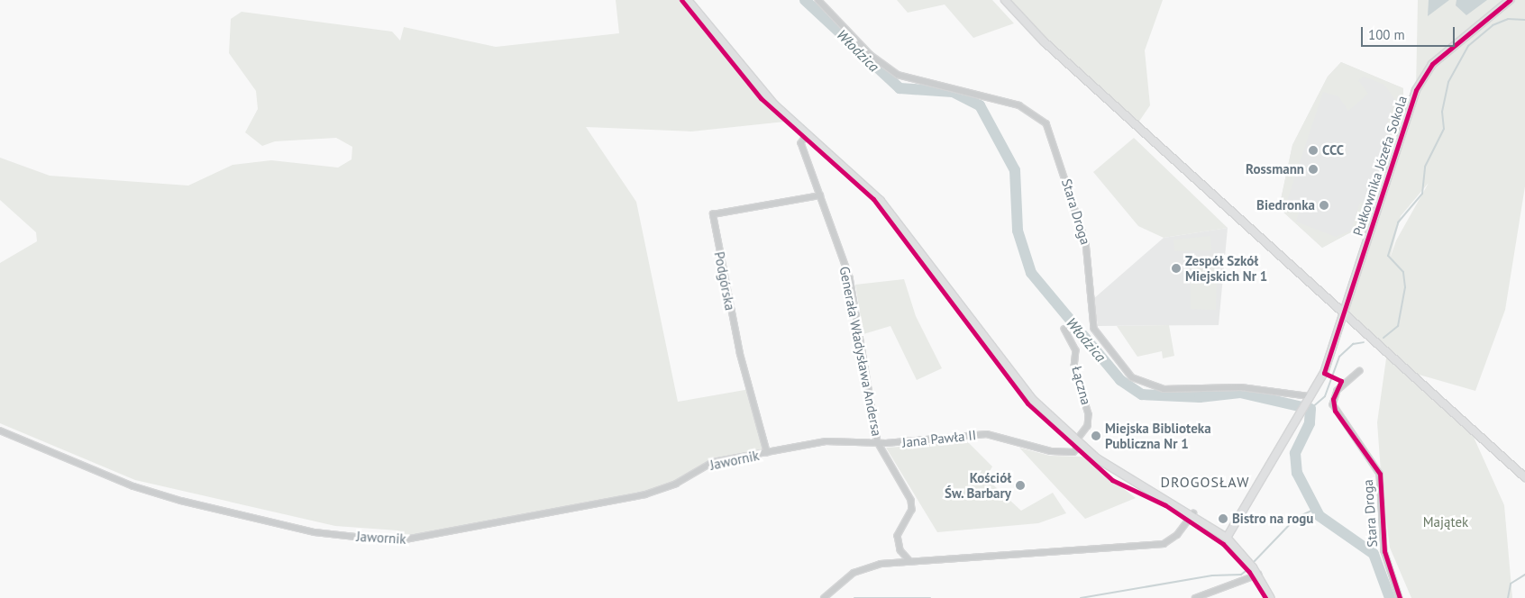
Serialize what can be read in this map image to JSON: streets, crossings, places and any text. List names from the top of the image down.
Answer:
{
  "streets": {
    "street": [
      "Pułkownika Józefa Sokola",
      "Stara Droga",
      "Podgórska",
      "Generała Władysława Andersa",
      "Łączna",
      "Jana Pawła II",
      "Jawornik"
    ]
  },
  "crossings": [
    ["Pułkownika Józefa Sokola", "Stara Droga"],
    ["Podgórska", "Generała Władysława Andersa"],
    ["Podgórska", "Jana Pawła II"],
    ["Podgórska", "Jawornik"],
    ["Generała Władysława Andersa", "Jana Pawła II"],
    ["Łączna", "Jana Pawła II"],
    ["Jana Pawła II", "Jawornik"]
  ],
  "districts": ["DROGOSŁAW"],
  "water": ["Włodzica"],
  "parks": ["Majątek"],
  "places": [
    "CCC",
    "Rossmann",
    "Biedronka",
    "Zespół Szkół Miejskich Nr 1",
    "Miejska Biblioteka Publiczna Nr 1",
    "Kościół Św. Barbary",
    "Bistro na rogu"
  ],
  "scale_bar": "100 m"
}
